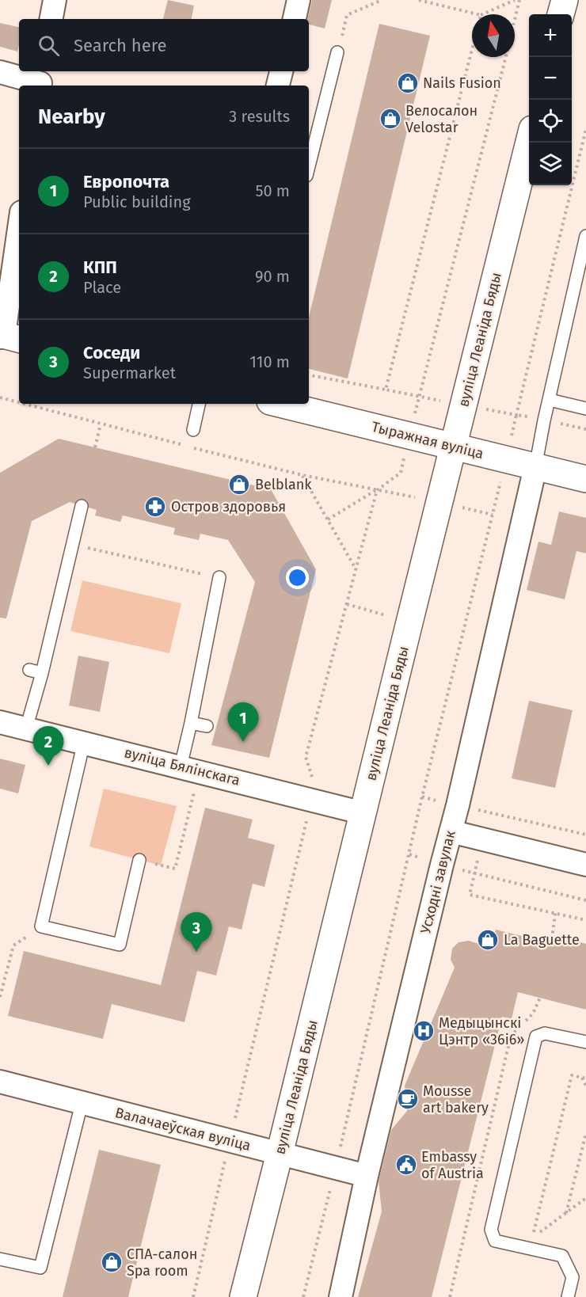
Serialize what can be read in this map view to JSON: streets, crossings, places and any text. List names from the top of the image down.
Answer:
{
  "streets": {
    "main road": ["вуліца Леаніда Бяды", "Тыражная вуліца"],
    "street": ["вуліца Бялінскага", "Усходні завулак", "Валачаеўская вуліца"]
  },
  "crossings": [
    ["вуліца Леаніда Бяды", "Тыражная вуліца"],
    ["вуліца Леаніда Бяды", "вуліца Бялінскага"],
    ["вуліца Леаніда Бяды", "Валачаеўская вуліца"],
    ["Тыражная вуліца", "Усходні завулак"],
    ["Усходні завулак", "Валачаеўская вуліца"]
  ],
  "places": {
    "shop": [
      "Nails Fusion",
      "Велосалон Velostar",
      "Belblank",
      "La Baguette",
      "СПА-салон Spa room"
    ],
    "pharmacy": ["Остров здоровья"],
    "hospital": ["Медыцынскі Цэнтр «36і6»"],
    "cafe": ["Mousse art bakery"],
    "public building": ["Embassy of Austria"]
  },
  "north": "top",
  "page": {
    "map_buttons": ["+", "−"],
    "search": "Search here",
    "heading": ["Nearby", "3 results"],
    "list": [
      {
        "mark": "1",
        "name": "Европочта",
        "note": "Public building",
        "value": "50 m"
      },
      {
        "mark": "2",
        "name": "КПП",
        "note": "Place",
        "value": "90 m"
      },
      {
        "mark": "3",
        "name": "Соседи",
        "note": "Supermarket",
        "value": "110 m"
      }
    ],
    "pins": ["1", "2", "3"]
  }
}
